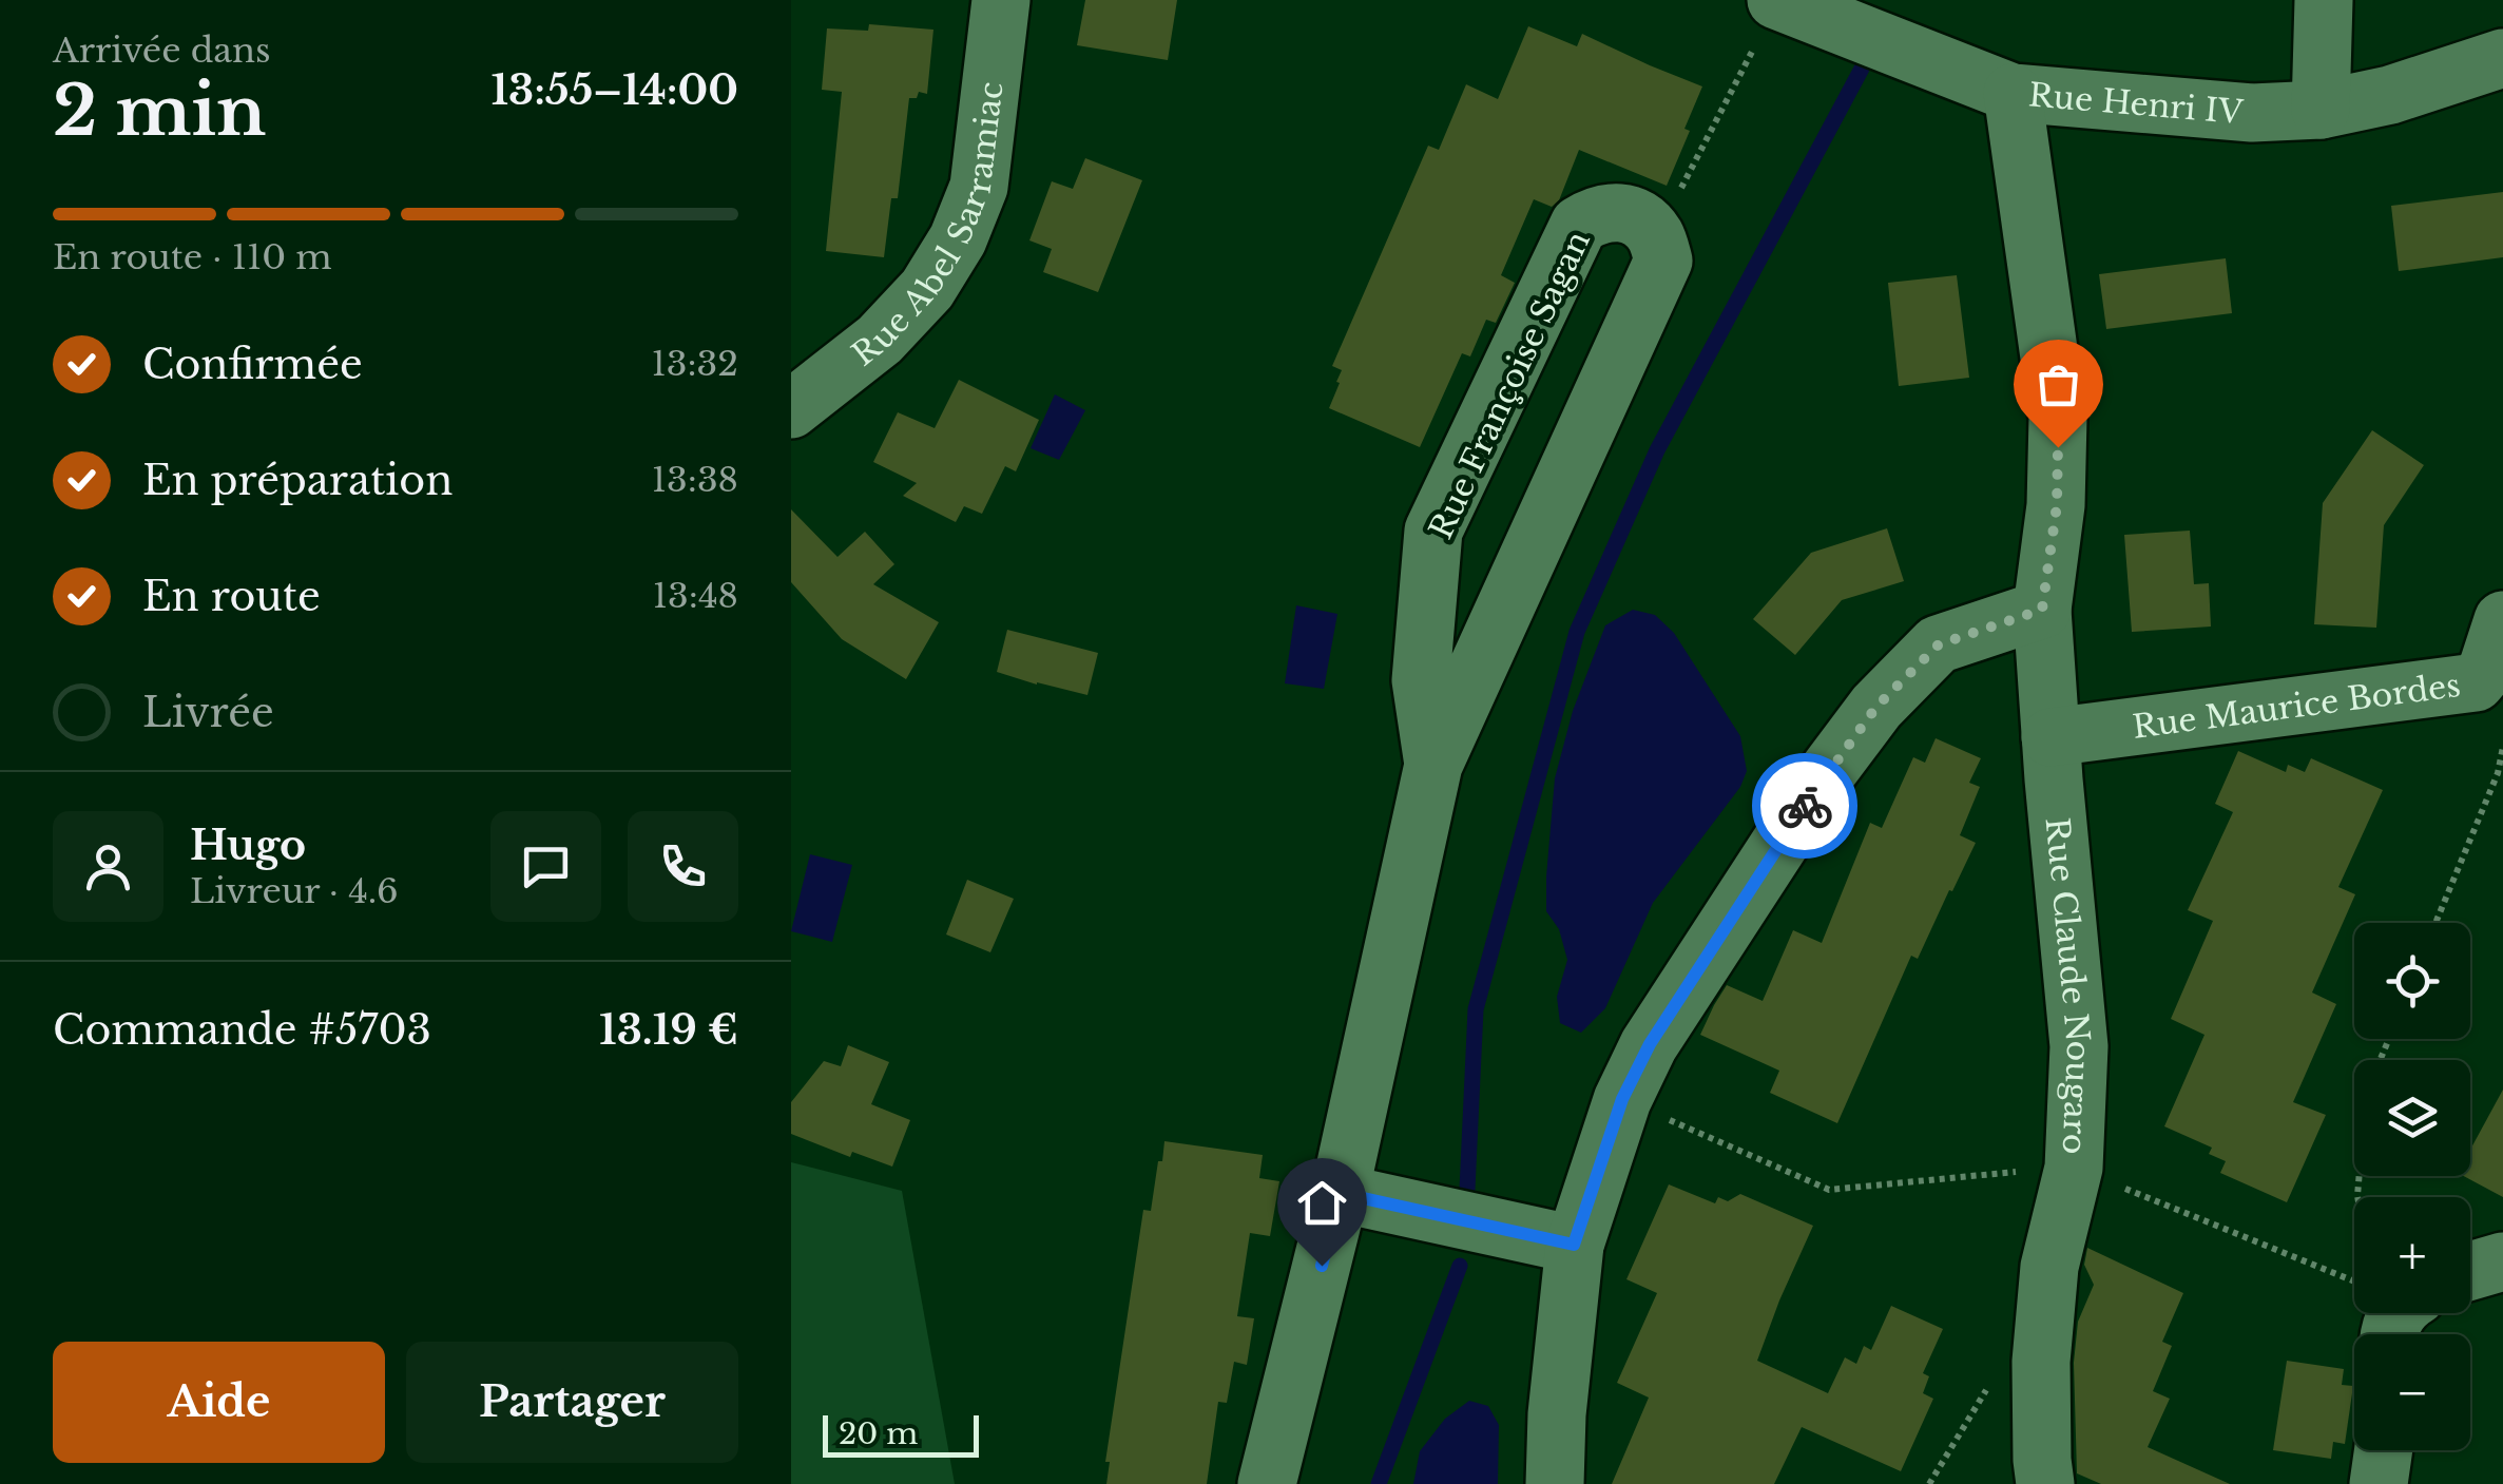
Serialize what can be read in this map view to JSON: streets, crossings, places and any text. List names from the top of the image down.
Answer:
{
  "streets": {
    "street": [
      "Rue Henri IV",
      "Rue Abel Sarramiac",
      "Rue Françoise Sagan",
      "Rue Maurice Bordes",
      "Rue Claude Nougaro"
    ]
  },
  "crossings": [
    ["Rue Henri IV", "Rue Claude Nougaro"],
    ["Rue Maurice Bordes", "Rue Claude Nougaro"]
  ],
  "scale_bar": "20 m",
  "page": {
    "heading": ["2 min", "Arrivée dans", "13:55–14:00"],
    "panel": [
      "Hugo",
      "Livreur · 4.6",
      "Commande #5703",
      "13.19 €"
    ],
    "bar": "En route · 110 m",
    "list": [
      ["Confirmée", "13:32"],
      ["En préparation", "13:38"],
      ["En route", "13:48"],
      "Livrée"
    ],
    "map_buttons": ["+", "−"],
    "buttons": ["Aide", "Partager"],
    "scale": "20 m"
  }
}
